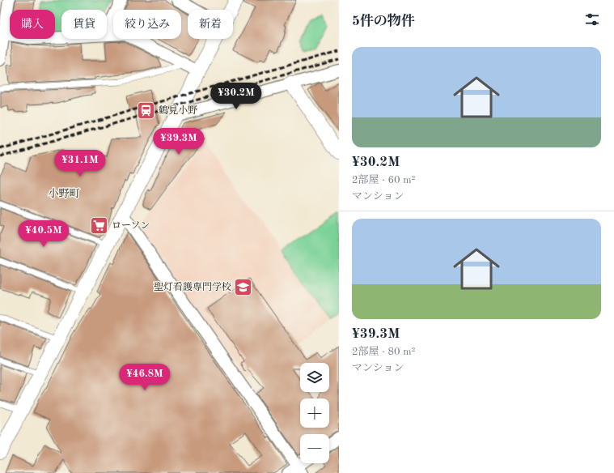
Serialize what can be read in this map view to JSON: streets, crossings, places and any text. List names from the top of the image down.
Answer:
{
  "districts": ["小野町"],
  "places": {
    "station": ["鶴見小野"],
    "supermarket": ["ローソン"],
    "school or university": ["聖灯看護専門学校"]
  },
  "page": {
    "heading": "5件の物件",
    "chip": [
      "購入",
      "賃貸",
      "絞り込み",
      "新着"
    ],
    "list": [
      {
        "name": "¥30.2M",
        "note": "2部屋 · 60 m² · マンション"
      },
      {
        "name": "¥39.3M",
        "note": "2部屋 · 80 m² · マンション"
      }
    ],
    "price": [
      "¥30.2M",
      "¥39.3M",
      "¥31.1M",
      "¥40.5M",
      "¥46.8M"
    ],
    "map_buttons": ["+", "−"]
  }
}
